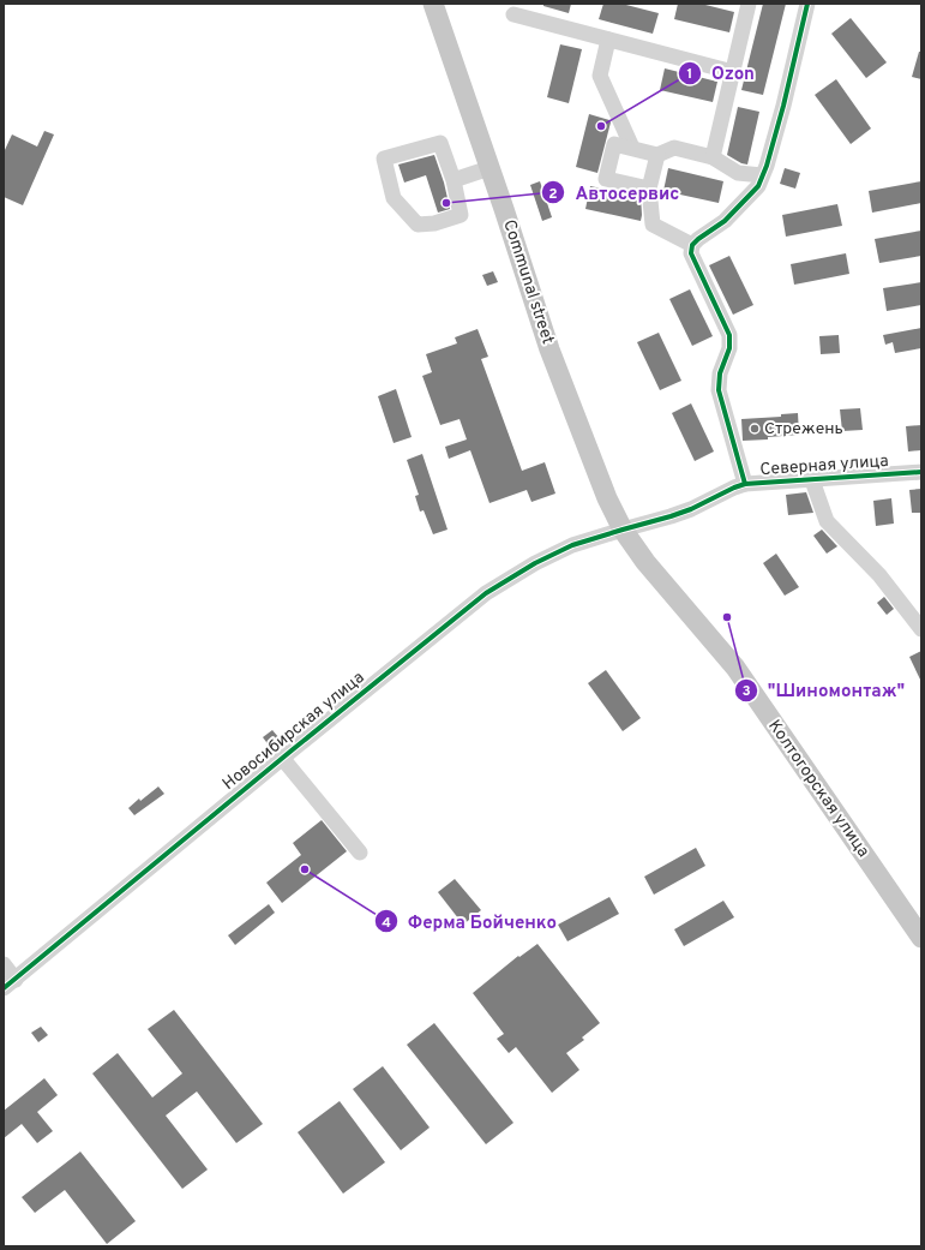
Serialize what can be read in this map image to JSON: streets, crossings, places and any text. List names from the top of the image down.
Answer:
{
  "streets": {
    "main road": ["Communal street", "Колтогорская улица"],
    "street": ["Северная улица", "Новосибирская улица"]
  },
  "crossings": [
    ["Communal street", "Северная улица"],
    ["Communal street", "Новосибирская улица"],
    ["Communal street", "Колтогорская улица"],
    ["Северная улица", "Новосибирская улица"],
    ["Северная улица", "Колтогорская улица"],
    ["Новосибирская улица", "Колтогорская улица"]
  ],
  "places": [
    "Ozon",
    "Автосервис",
    "Стрежень",
    "\"Шиномонтаж\"",
    "Ферма Бойченко"
  ]
}
